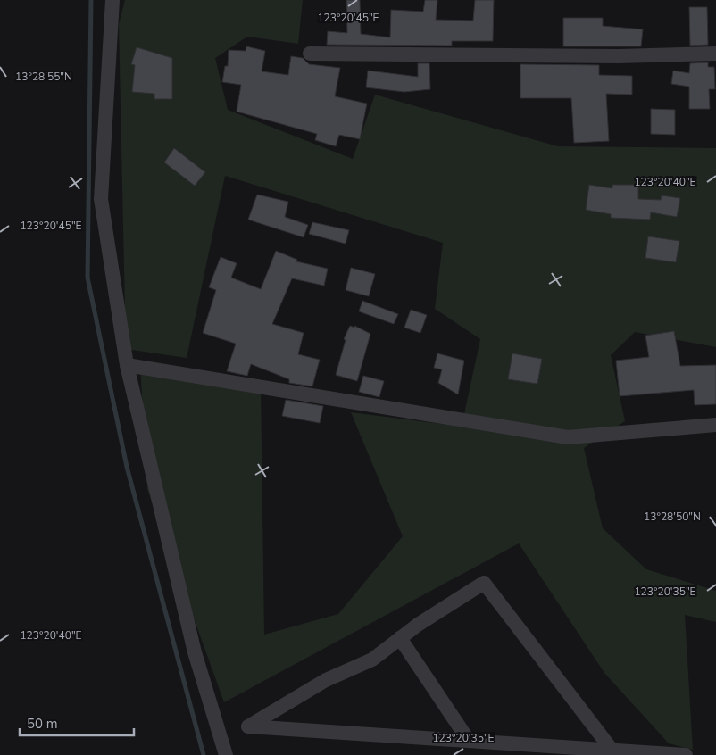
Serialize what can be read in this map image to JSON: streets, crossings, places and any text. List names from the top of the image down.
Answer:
{
  "scale_bar": "50 m",
  "coordinates": [
    "123°20'45\"E",
    "13°28'55\"N",
    "123°20'40\"E",
    "13°28'50\"N",
    "123°20'35\"E"
  ]
}
